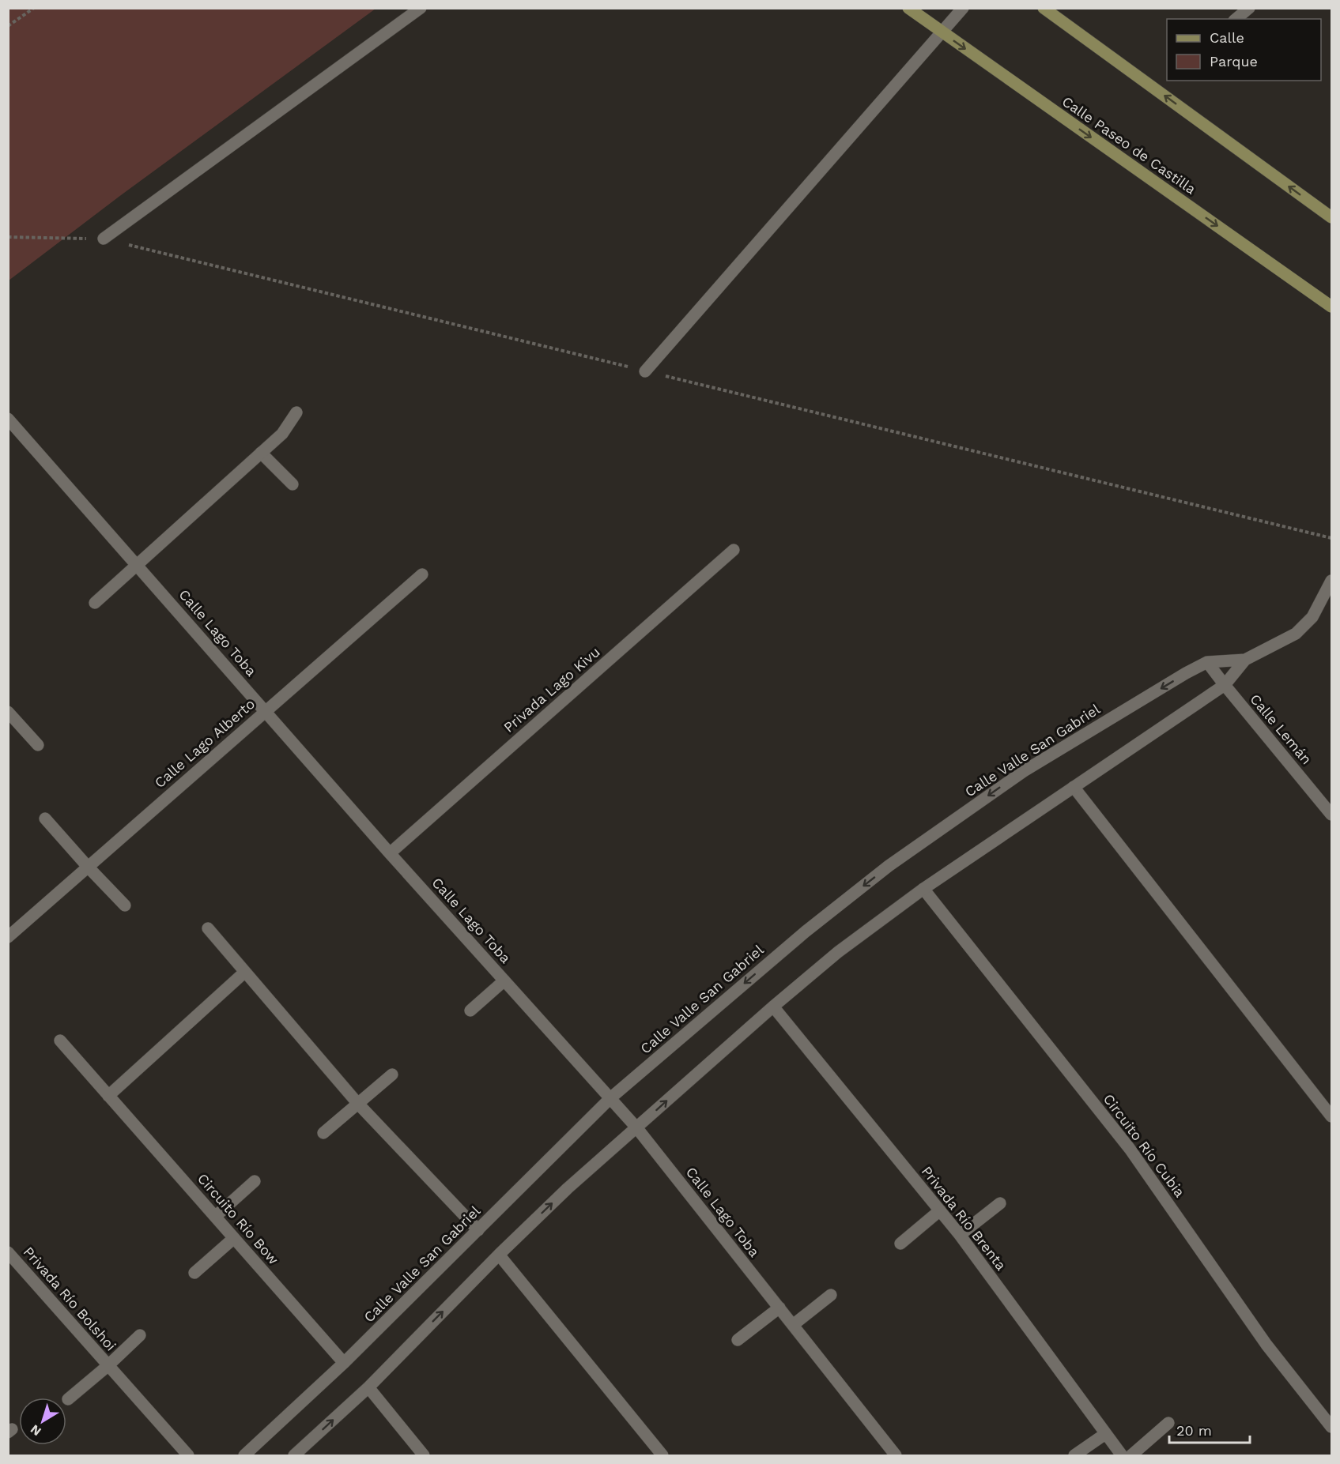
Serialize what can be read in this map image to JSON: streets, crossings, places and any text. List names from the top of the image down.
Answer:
{
  "streets": {
    "street": [
      "Calle Paseo de Castilla",
      "Calle Lago Toba",
      "Privada Lago Kivu",
      "Calle Lemán",
      "Calle Lago Alberto",
      "Calle Valle San Gabriel",
      "Circuito Río Cubia",
      "Privada Río Brenta",
      "Circuito Río Bow",
      "Privada Río Bolshoi"
    ]
  },
  "crossings": [
    ["Calle Lago Toba", "Privada Lago Kivu"],
    ["Calle Lago Toba", "Calle Lago Alberto"],
    ["Calle Lago Toba", "Calle Valle San Gabriel"],
    ["Calle Lemán", "Calle Valle San Gabriel"],
    ["Calle Valle San Gabriel", "Circuito Río Cubia"],
    ["Calle Valle San Gabriel", "Privada Río Brenta"],
    ["Calle Valle San Gabriel", "Circuito Río Bow"]
  ],
  "legend": ["Calle", "Parque"],
  "scale_bar": "20 m",
  "north": "bottom left"
}
